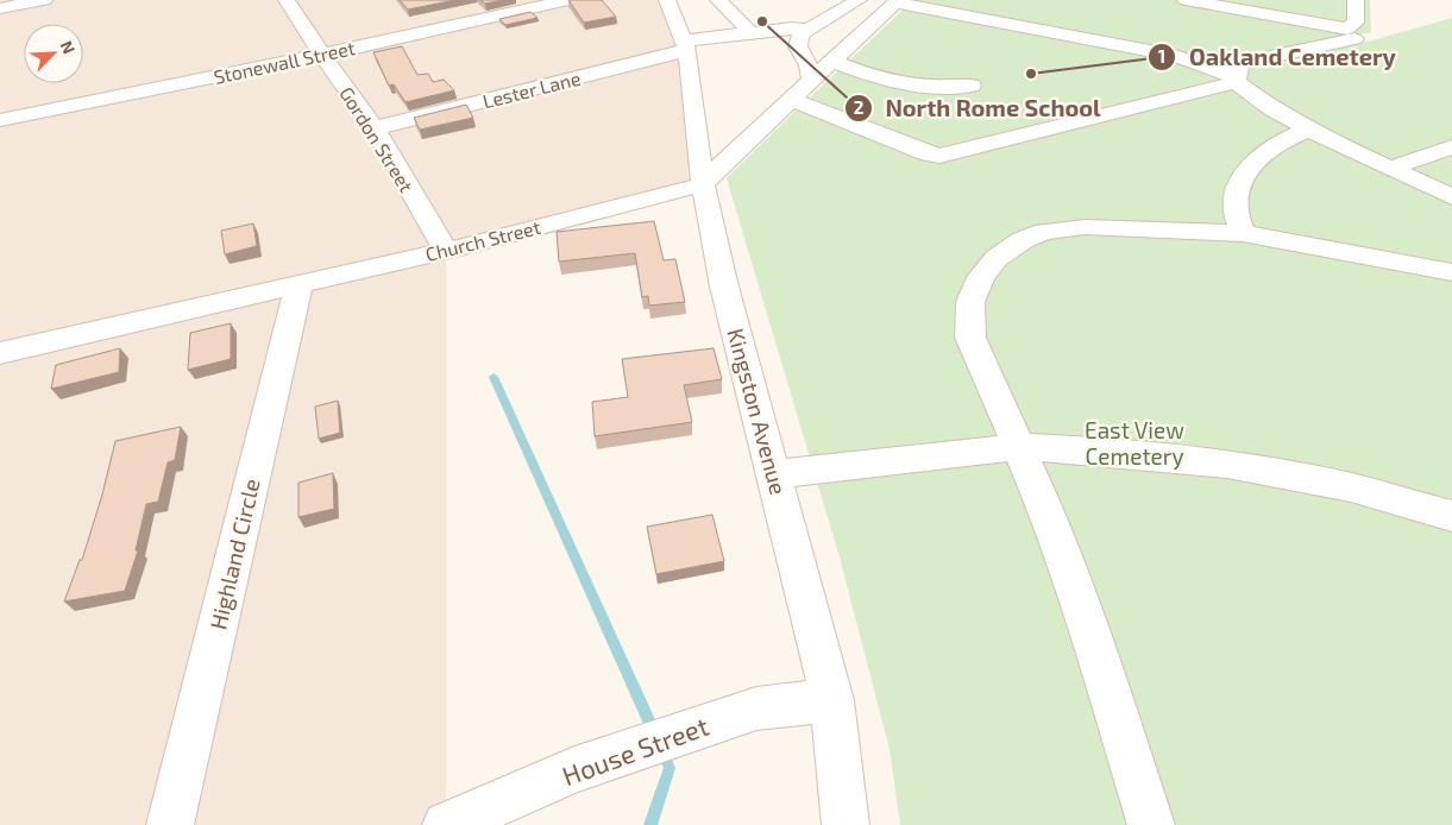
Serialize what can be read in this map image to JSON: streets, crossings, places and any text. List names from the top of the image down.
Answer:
{
  "streets": {
    "street": [
      "Stonewall Street",
      "Lester Lane",
      "Gordon Street",
      "Church Street",
      "Kingston Avenue",
      "Highland Circle",
      "House Street"
    ]
  },
  "crossings": [
    ["Stonewall Street", "Gordon Street"],
    ["Lester Lane", "Gordon Street"],
    ["Lester Lane", "Kingston Avenue"],
    ["Gordon Street", "Church Street"],
    ["Church Street", "Kingston Avenue"],
    ["Church Street", "Highland Circle"],
    ["Kingston Avenue", "House Street"]
  ],
  "parks": ["East View Cemetery"],
  "places": ["North Rome School", "Oakland Cemetery"],
  "north": "top right"
}
